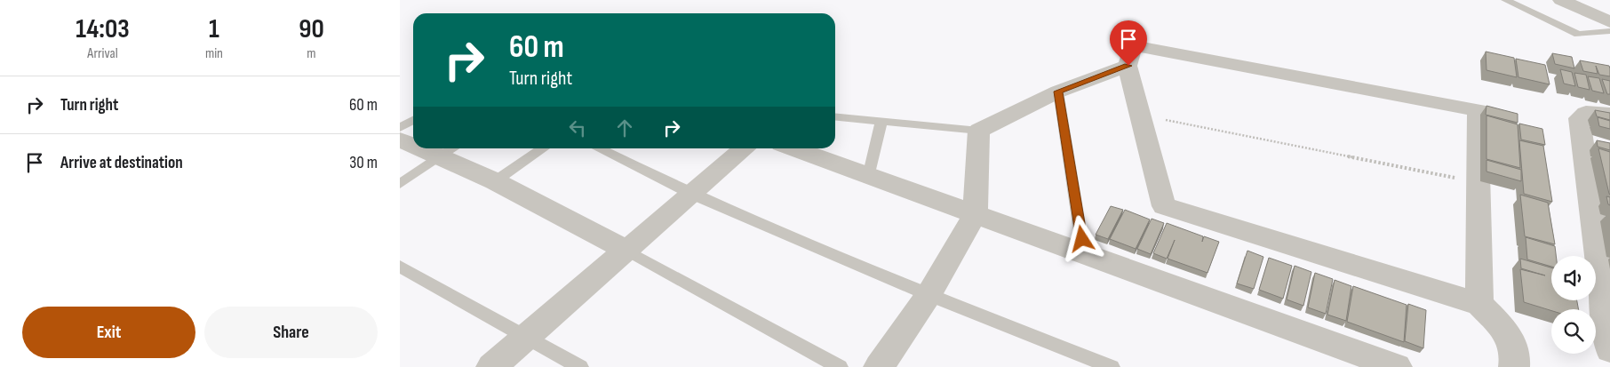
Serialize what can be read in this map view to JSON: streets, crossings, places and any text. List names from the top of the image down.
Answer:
{
  "page": {
    "eta": [
      "14:03",
      "Arrival",
      "1",
      "min",
      "90",
      "m"
    ],
    "turn": ["60 m", "Turn right"],
    "list": [
      {
        "name": "Turn right",
        "value": "60 m"
      },
      {
        "name": "Arrive at destination",
        "value": "30 m"
      }
    ],
    "buttons": ["Exit", "Share"]
  }
}
